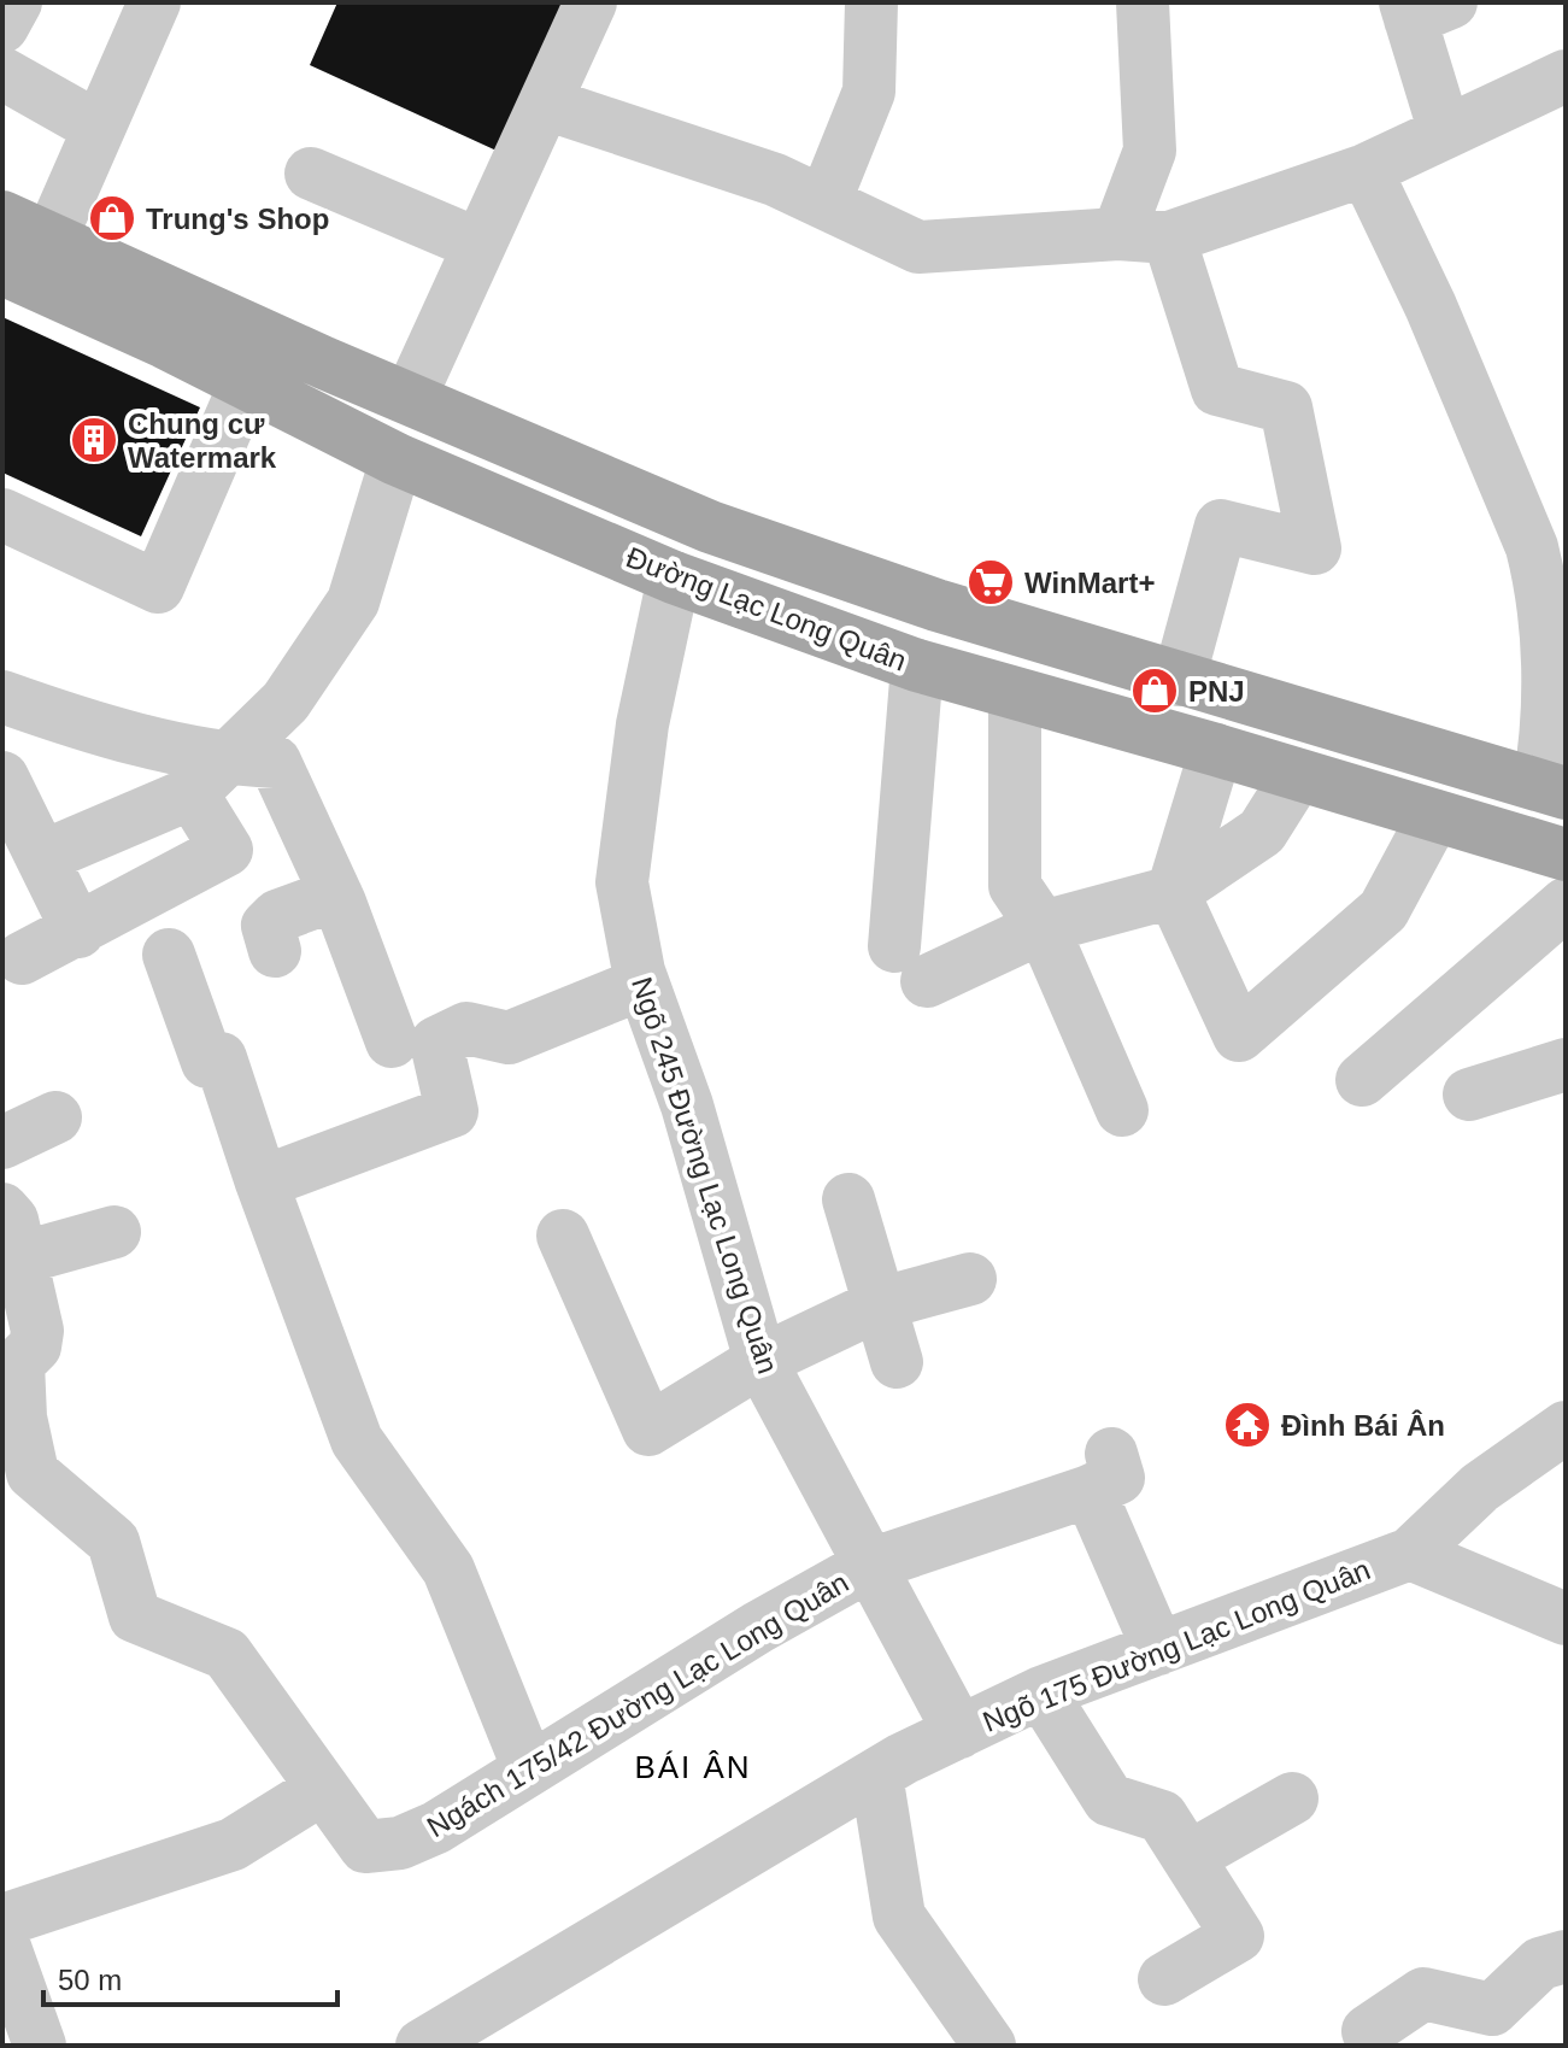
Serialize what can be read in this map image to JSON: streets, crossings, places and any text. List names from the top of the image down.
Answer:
{
  "streets": {
    "main road": ["Đường Lạc Long Quân"],
    "street": ["Ngõ 245 Đường Lạc Long Quân", "Ngõ 175 Đường Lạc Long Quân", "Ngách 175/42 Đường Lạc Long Quân"]
  },
  "crossings": [
    ["Đường Lạc Long Quân", "Ngõ 245 Đường Lạc Long Quân"],
    ["Ngõ 245 Đường Lạc Long Quân", "Ngõ 175 Đường Lạc Long Quân"],
    ["Ngõ 245 Đường Lạc Long Quân", "Ngách 175/42 Đường Lạc Long Quân"],
    ["Ngõ 175 Đường Lạc Long Quân", "Ngách 175/42 Đường Lạc Long Quân"]
  ],
  "districts": ["BÁI ÂN"],
  "places": {
    "shop": ["Trung's Shop", "PNJ"],
    "building": ["Chung cư Watermark"],
    "supermarket": ["WinMart+"],
    "temple": ["Đình Bái Ân"]
  },
  "scale_bar": "50 m"
}
